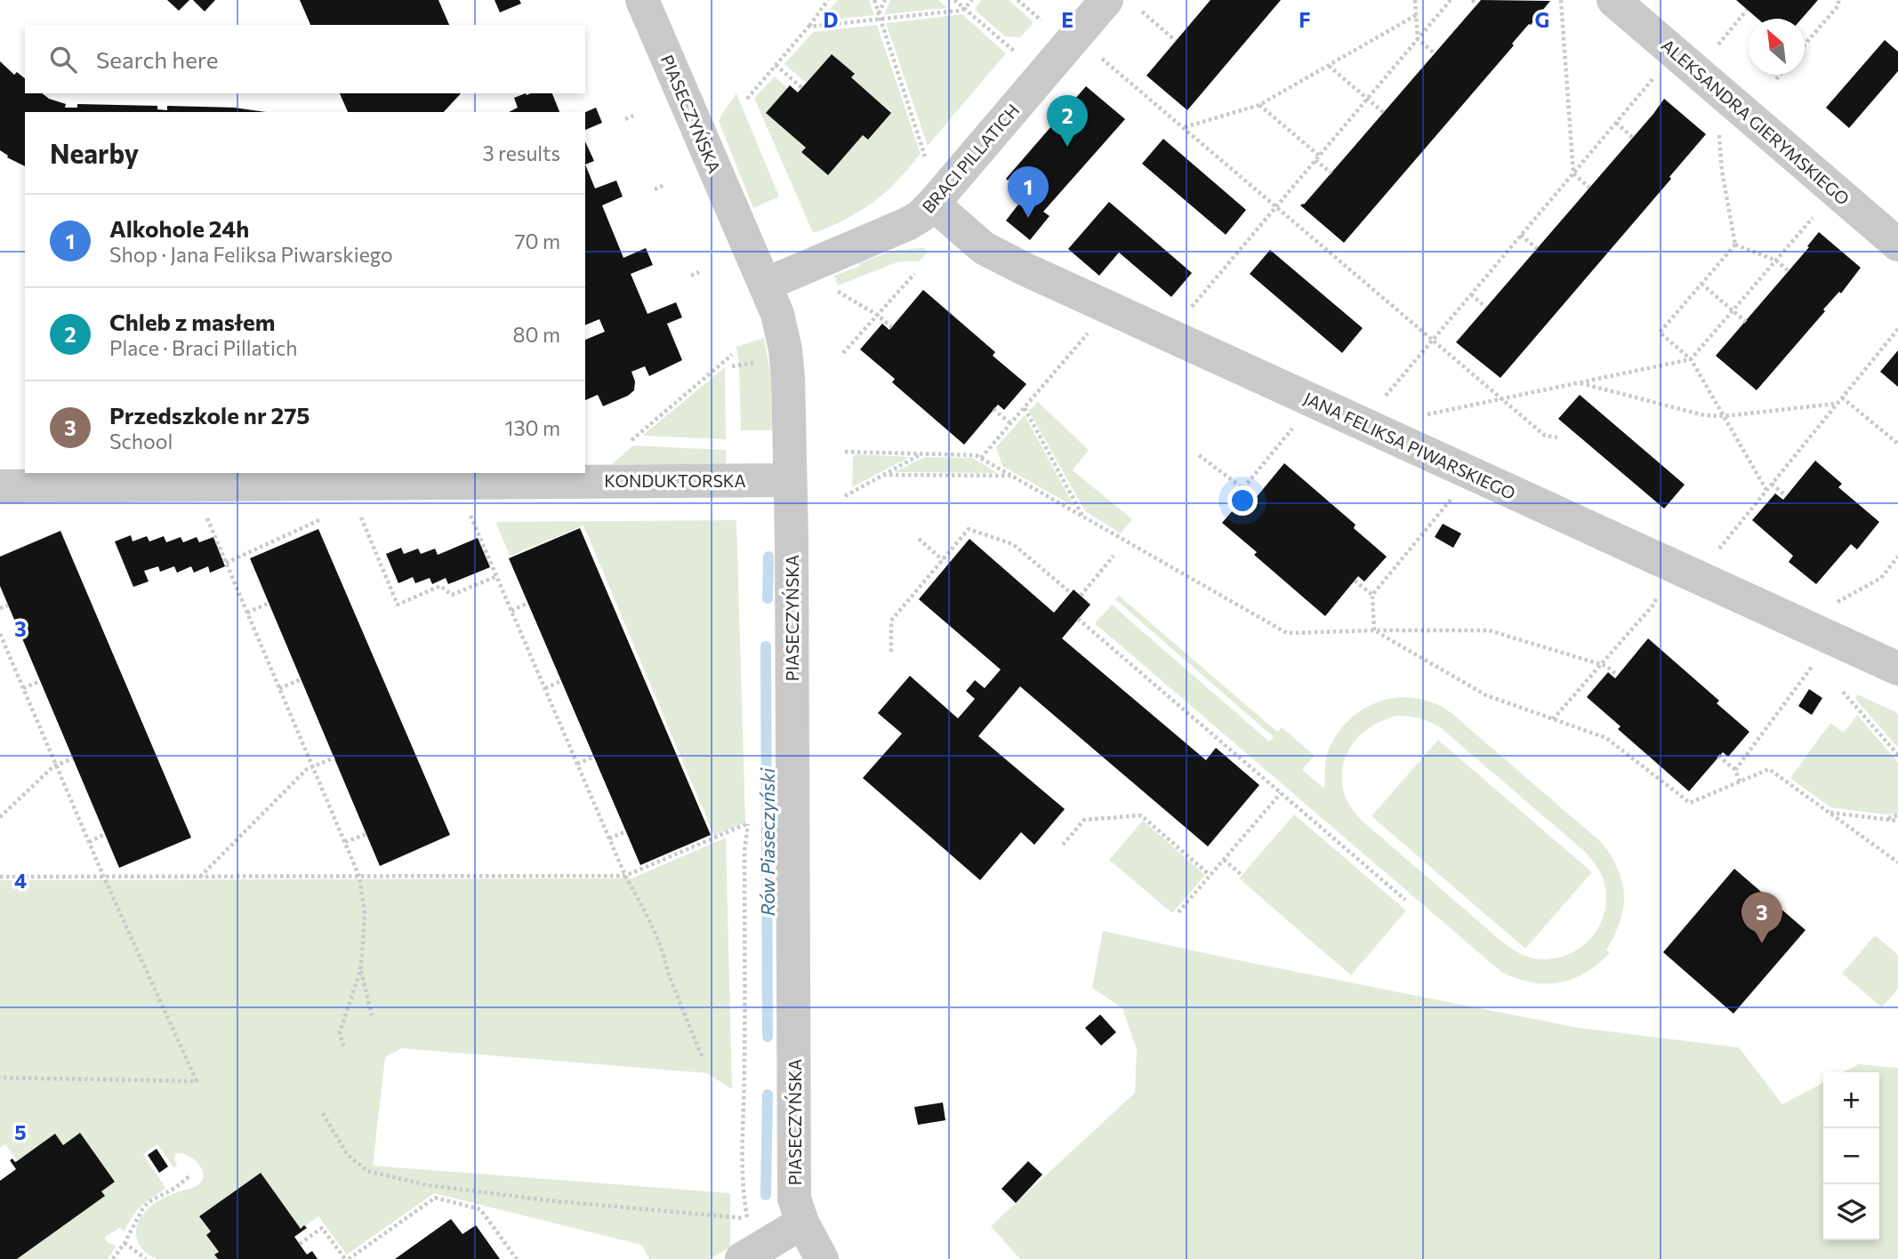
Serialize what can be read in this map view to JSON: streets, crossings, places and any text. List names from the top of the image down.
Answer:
{
  "streets": {
    "street": [
      "PIASECZYŃSKA",
      "ALEKSANDRA GIERYMSKIEGO",
      "BRACI PILLATICH",
      "JANA FELIKSA PIWARSKIEGO",
      "KONDUKTORSKA"
    ]
  },
  "crossings": [
    ["PIASECZYŃSKA", "BRACI PILLATICH"],
    ["PIASECZYŃSKA", "KONDUKTORSKA"],
    ["BRACI PILLATICH", "JANA FELIKSA PIWARSKIEGO"]
  ],
  "water": ["Rów Piaseczyński"],
  "north": "top left",
  "page": {
    "search": "Search here",
    "pins": ["2", "1", "3"],
    "heading": ["Nearby", "3 results"],
    "list": [
      {
        "mark": "1",
        "name": "Alkohole 24h",
        "note": "Shop · Jana Feliksa Piwarskiego",
        "value": "70 m"
      },
      {
        "mark": "2",
        "name": "Chleb z masłem",
        "note": "Place · Braci Pillatich",
        "value": "80 m"
      },
      {
        "mark": "3",
        "name": "Przedszkole nr 275",
        "note": "School",
        "value": "130 m"
      }
    ],
    "map_buttons": ["+", "−"]
  },
  "grid": {
    "columns": [
      "D",
      "E",
      "F",
      "G"
    ],
    "rows": ["3", "4", "5"]
  }
}
